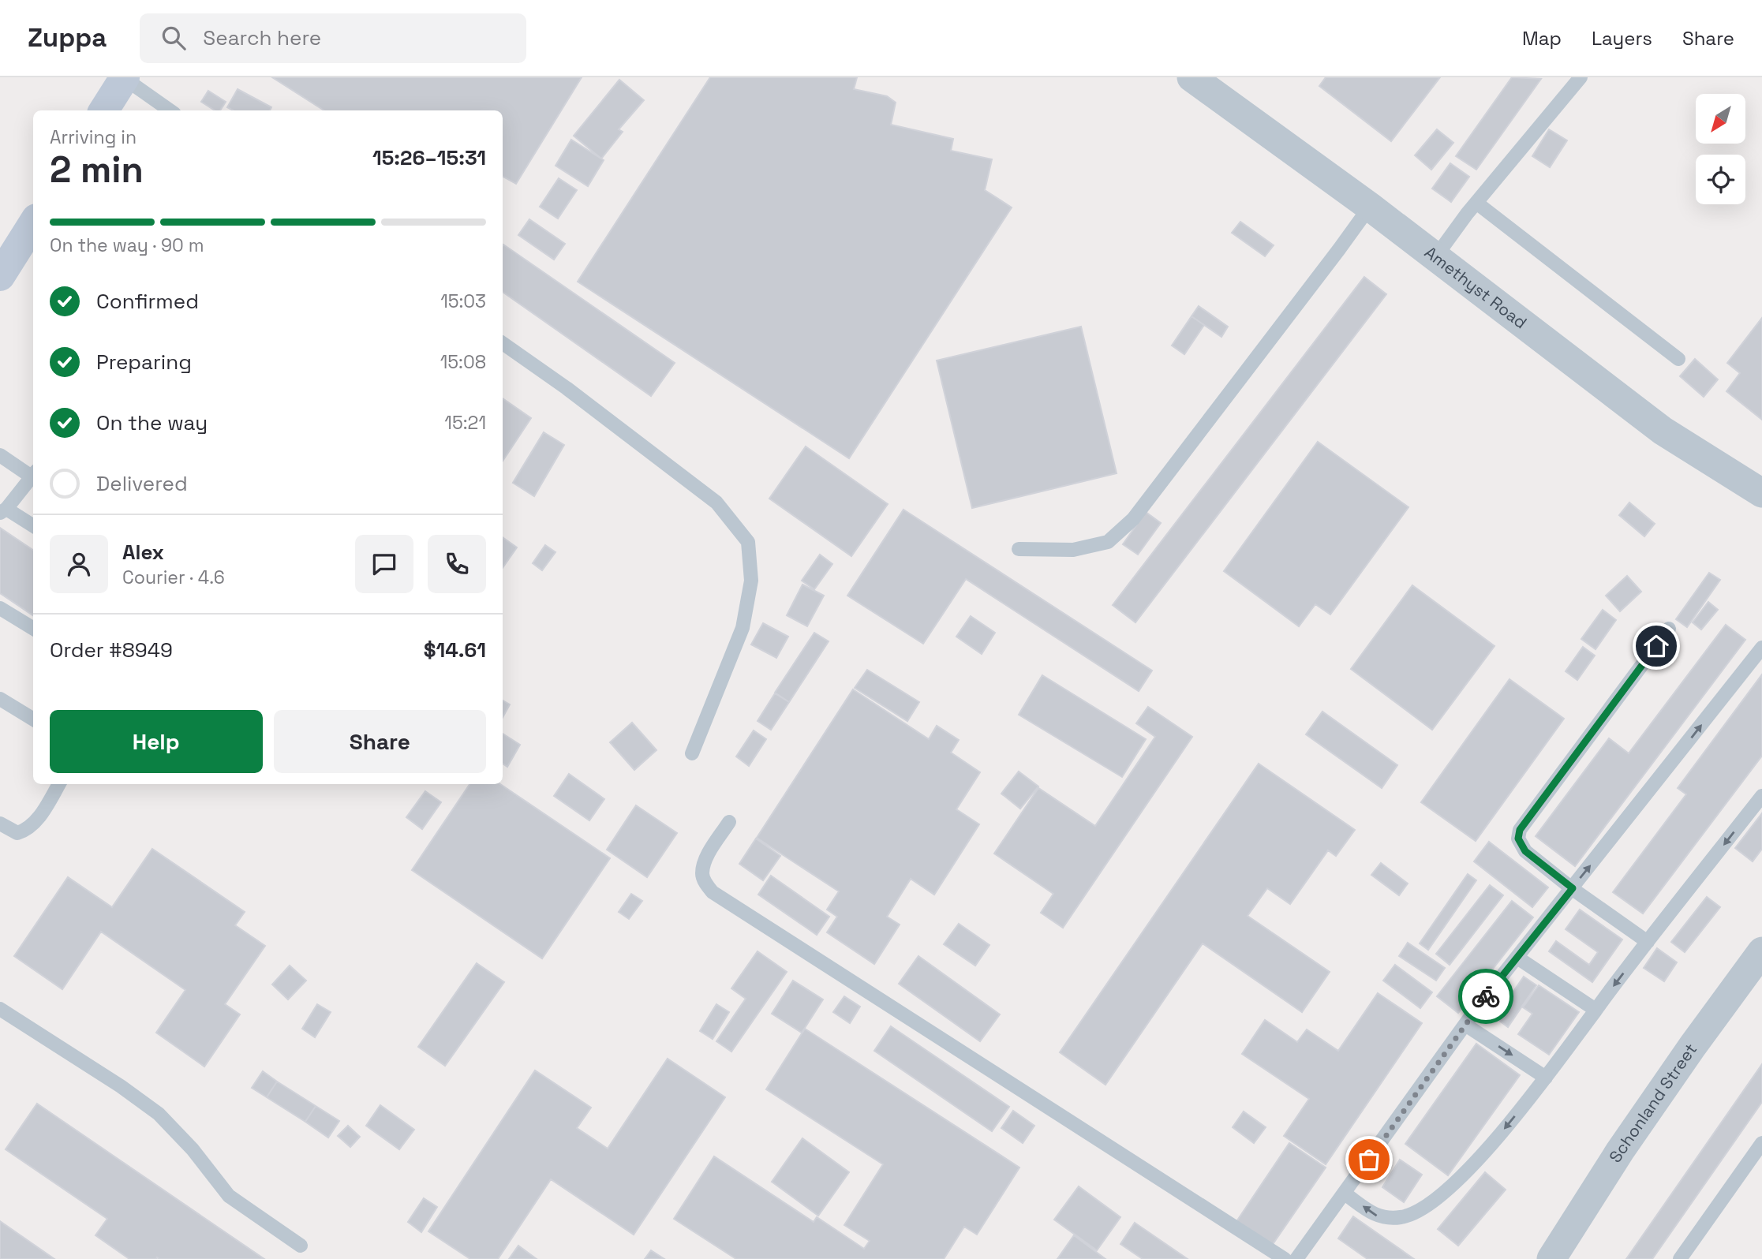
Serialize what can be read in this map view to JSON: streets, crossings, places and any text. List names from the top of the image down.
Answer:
{
  "streets": {
    "street": ["Amethyst Road", "Schonland Street"]
  },
  "north": "bottom left",
  "page": {
    "header": "Zuppa",
    "search": "Search here",
    "nav": ["Map", "Layers", "Share"],
    "heading": ["2 min", "Arriving in", "15:26–15:31"],
    "panel": [
      "Alex",
      "Courier · 4.6",
      "Order #8949",
      "$14.61"
    ],
    "bar": "On the way · 90 m",
    "list": [
      ["Confirmed", "15:03"],
      ["Preparing", "15:08"],
      ["On the way", "15:21"],
      "Delivered"
    ],
    "buttons": ["Help", "Share"]
  }
}
